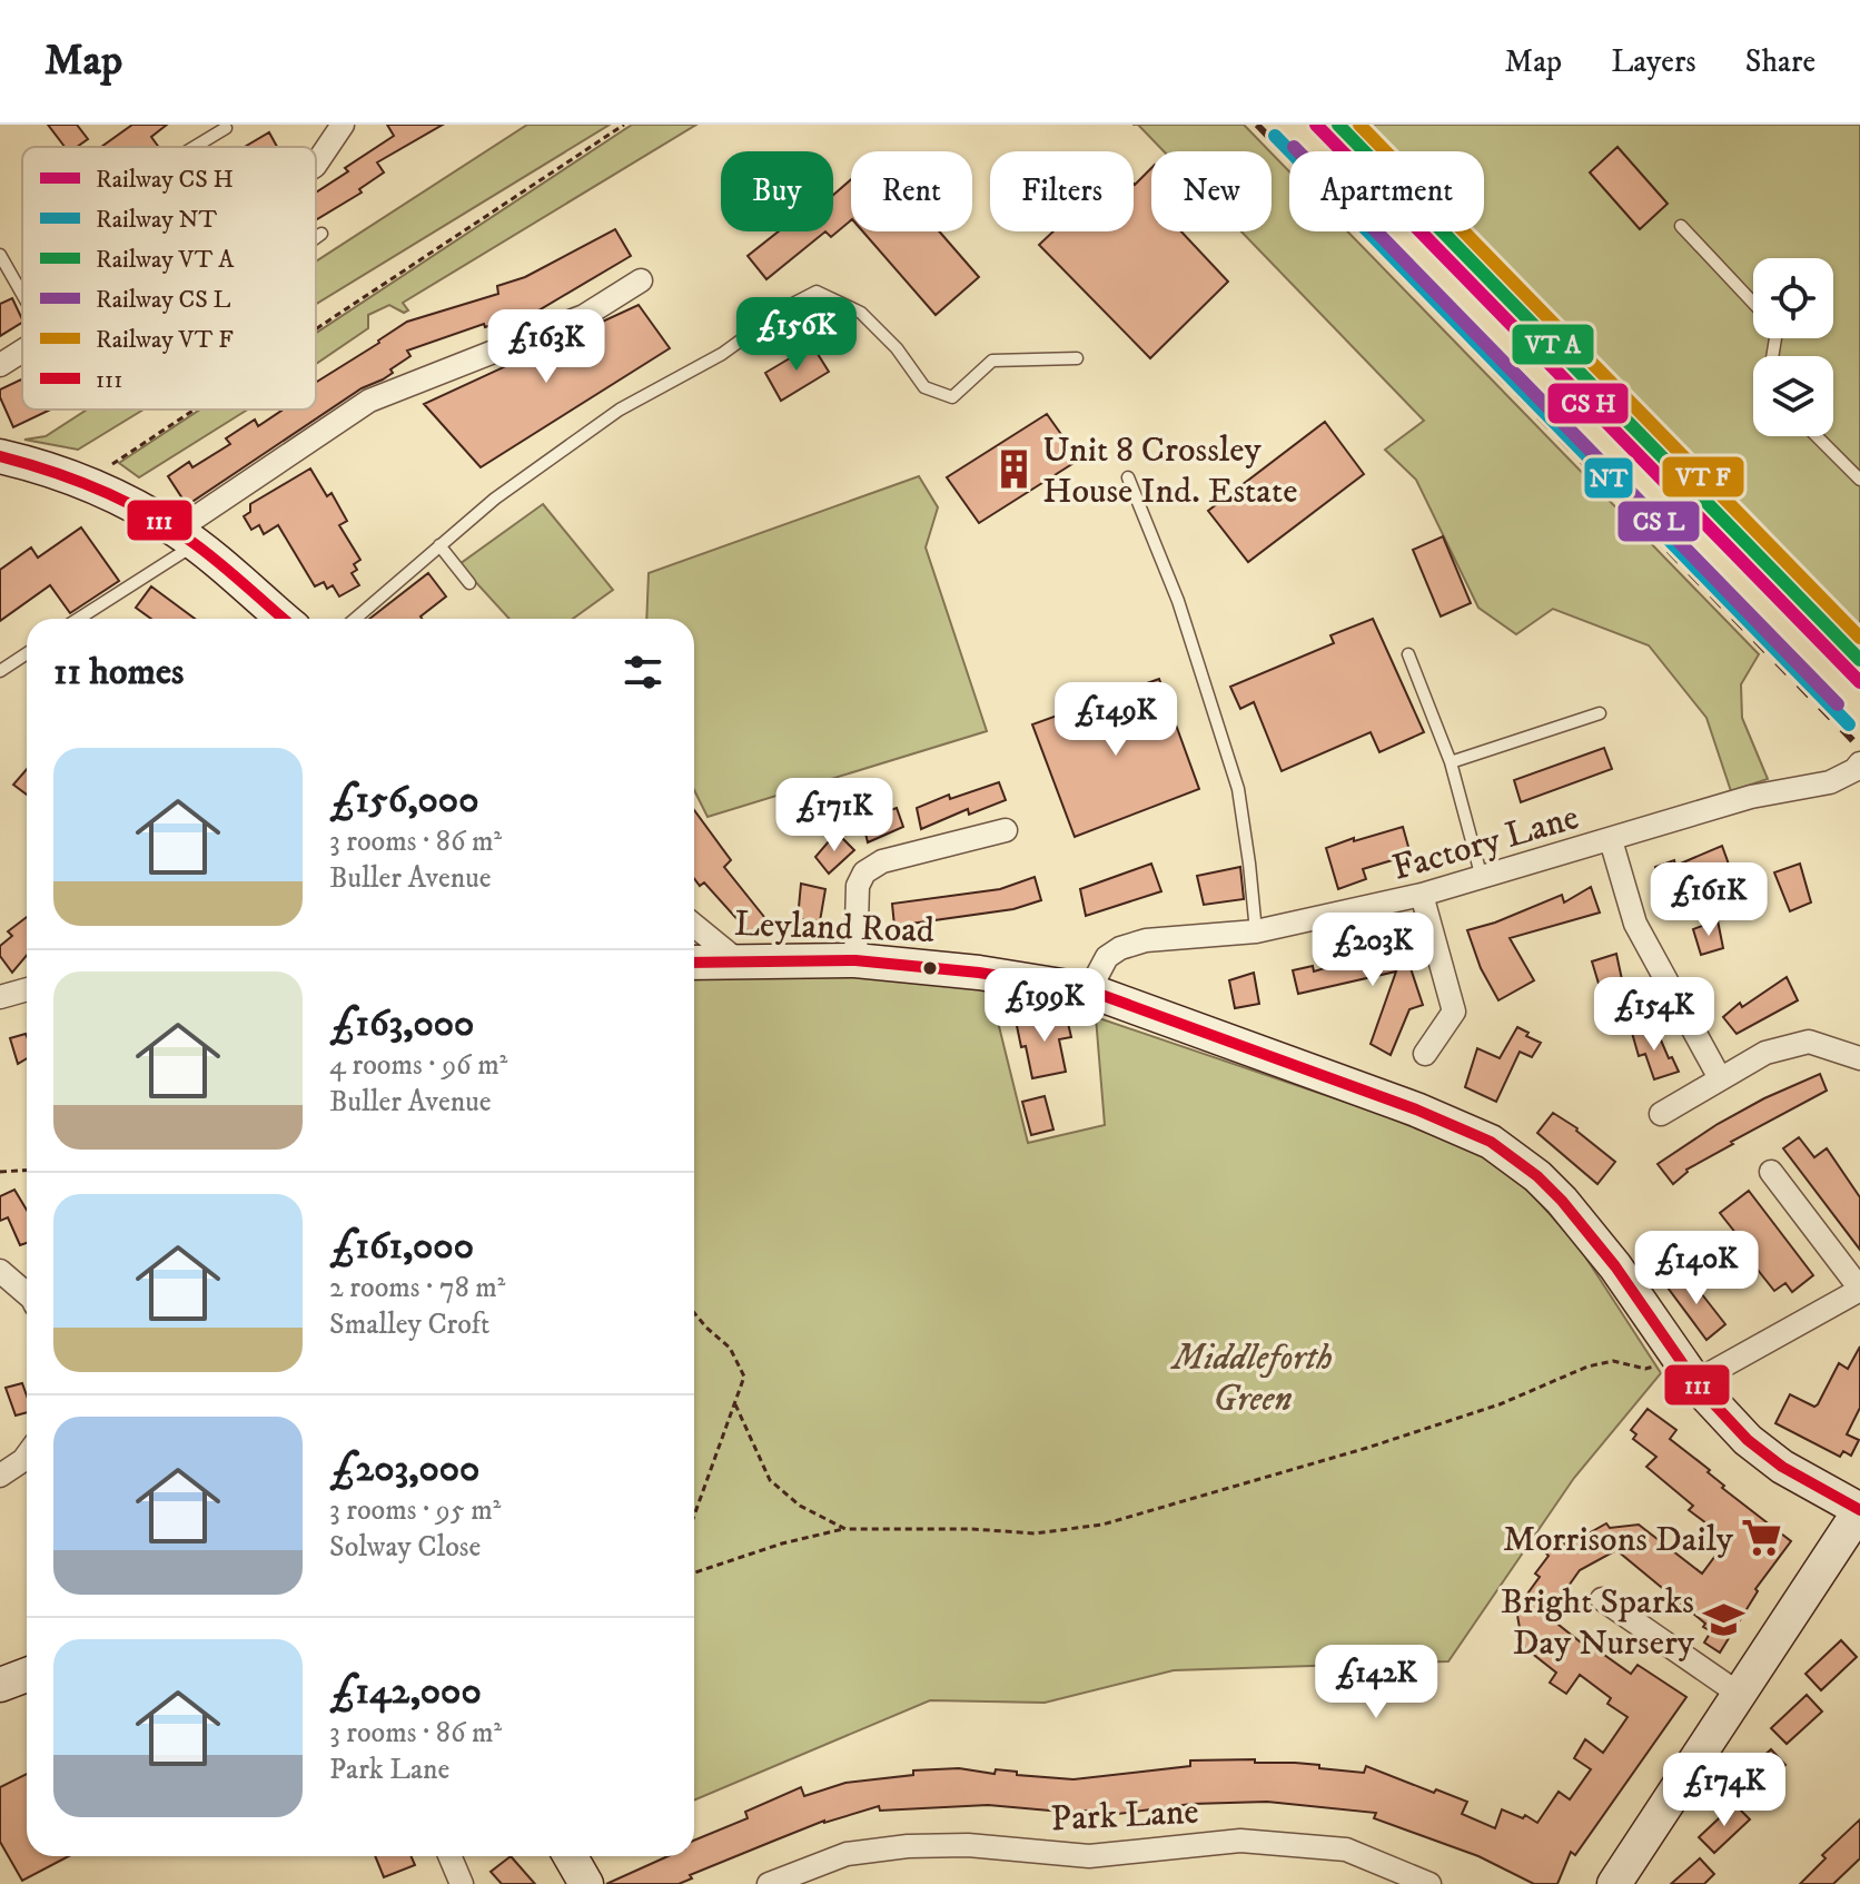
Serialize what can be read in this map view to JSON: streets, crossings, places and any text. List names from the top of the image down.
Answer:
{
  "streets": {
    "main road": ["Leyland Road"],
    "street": ["Factory Lane", "Park Lane"]
  },
  "crossings": [
    ["Factory Lane", "Leyland Road"]
  ],
  "parks": ["Middleforth Green"],
  "places": {
    "building": ["Unit 8 Crossley House Ind. Estate"],
    "supermarket": ["Morrisons Daily"],
    "school or university": ["Bright Sparks Day Nursery"]
  },
  "lines": ["rail line NT", "transit line 111"],
  "legend": [
    "Railway CS H",
    "Railway NT",
    "Railway VT A",
    "Railway CS L",
    "Railway VT F",
    "111"
  ],
  "page": {
    "header": "Map",
    "nav": ["Map", "Layers", "Share"],
    "chip": [
      "Buy",
      "Rent",
      "Filters",
      "New",
      "Apartment"
    ],
    "price": [
      "£156K",
      "£163K",
      "£149K",
      "£171K",
      "£161K",
      "£203K",
      "£199K",
      "£154K",
      "£140K",
      "£142K",
      "£174K"
    ],
    "heading": "11 homes",
    "list": [
      {
        "name": "£156,000",
        "note": "3 rooms · 86 m² · Buller Avenue"
      },
      {
        "name": "£163,000",
        "note": "4 rooms · 96 m² · Buller Avenue"
      },
      {
        "name": "£161,000",
        "note": "2 rooms · 78 m² · Smalley Croft"
      },
      {
        "name": "£203,000",
        "note": "3 rooms · 95 m² · Solway Close"
      },
      {
        "name": "£142,000",
        "note": "3 rooms · 86 m² · Park Lane"
      }
    ]
  }
}
